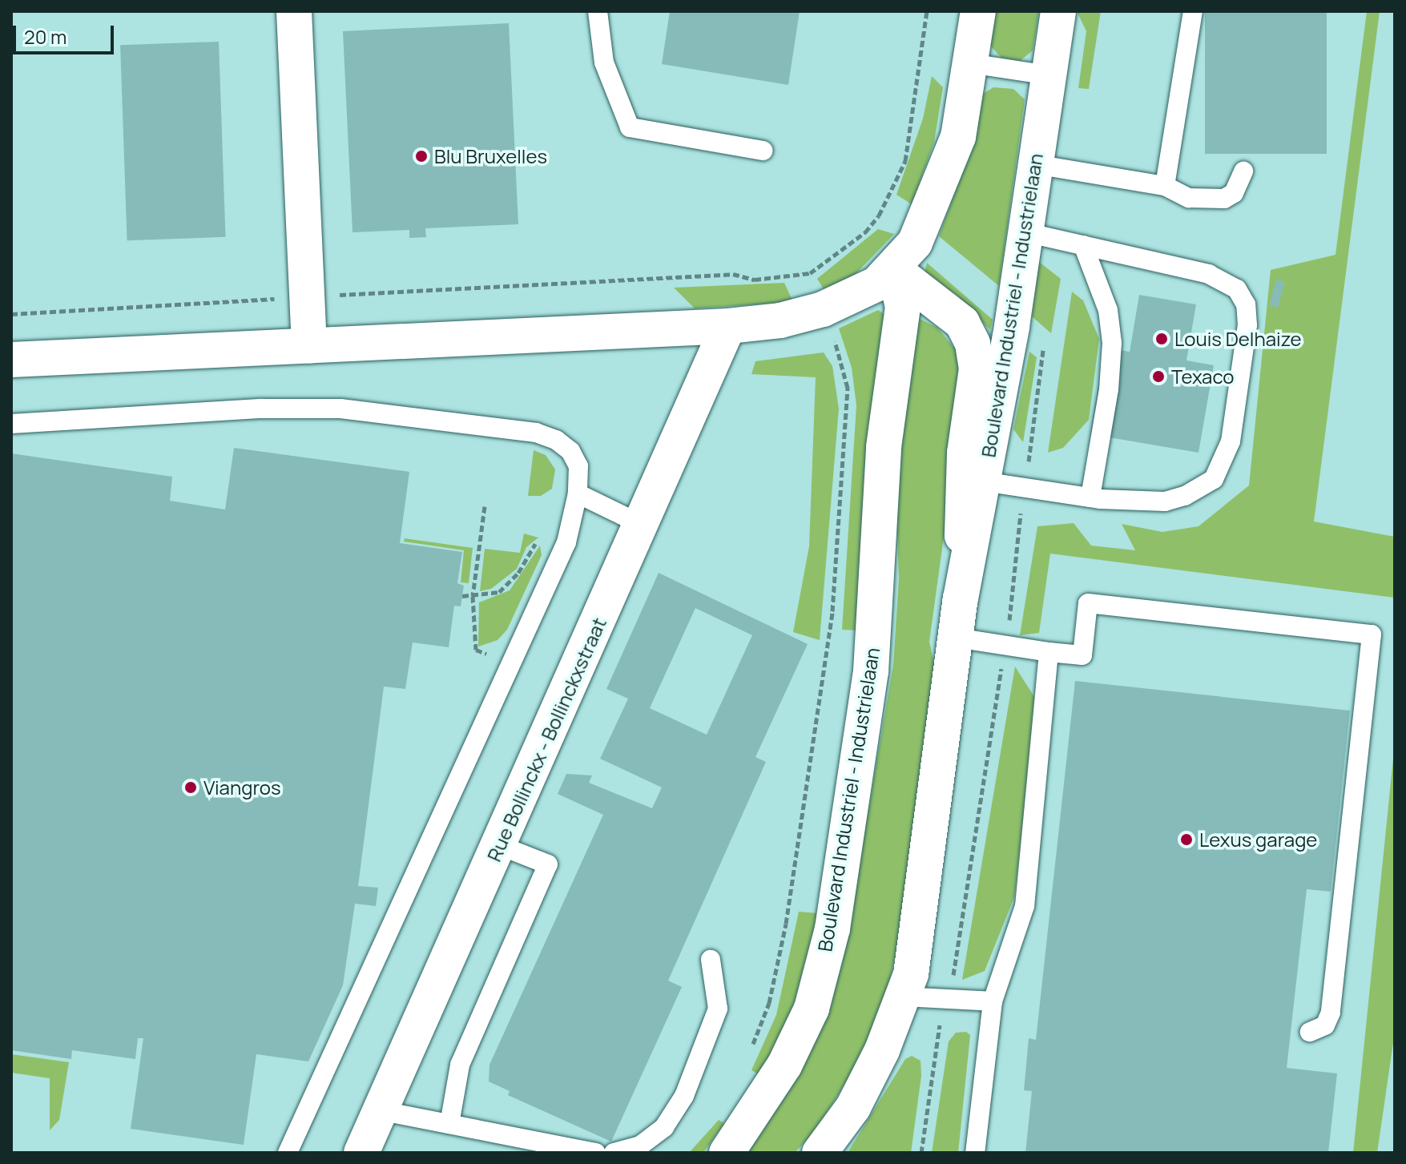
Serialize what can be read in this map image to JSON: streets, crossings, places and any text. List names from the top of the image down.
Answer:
{
  "streets": {
    "main road": ["Boulevard Industriel - Industrielaan", "Rue Bollinckx - Bollinckxstraat"]
  },
  "places": [
    "Blu Bruxelles",
    "Louis Delhaize",
    "Texaco",
    "Viangros",
    "Lexus garage"
  ],
  "scale_bar": "20 m"
}
